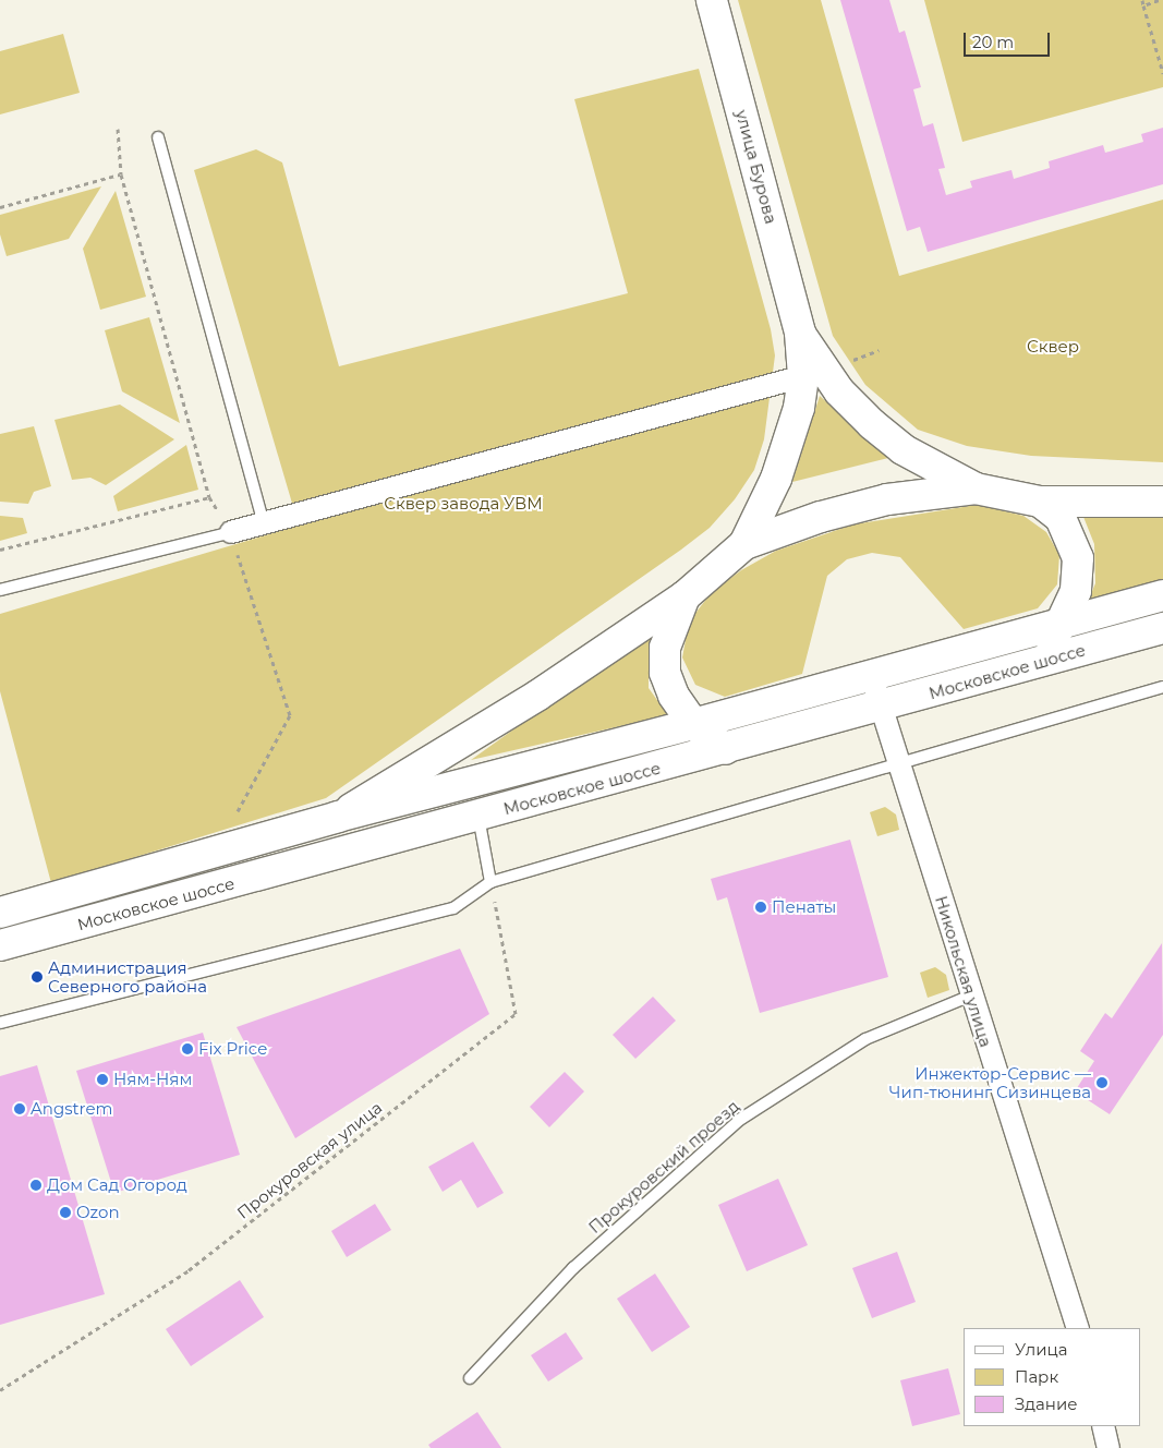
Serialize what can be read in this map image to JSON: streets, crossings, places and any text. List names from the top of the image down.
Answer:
{
  "streets": {
    "main road": ["улица Бурова", "Московское шоссе"],
    "street": ["Никольская улица"],
    "lane": ["Прокуровский проезд"],
    "path": ["Прокуровская улица"]
  },
  "crossings": [
    ["Московское шоссе", "Никольская улица"],
    ["Никольская улица", "Прокуровский проезд"]
  ],
  "parks": ["Сквер", "Сквер завода УВМ"],
  "places": [
    "Пенаты",
    "Администрация Северного района",
    "Fix Price",
    "Ням-Ням",
    "Инжектор-Сервис — Чип-тюнинг Сизинцева",
    "Angstrem",
    "Дом Сад Огород",
    "Ozon"
  ],
  "legend": ["Улица", "Парк", "Здание"],
  "scale_bar": "20 m"
}
